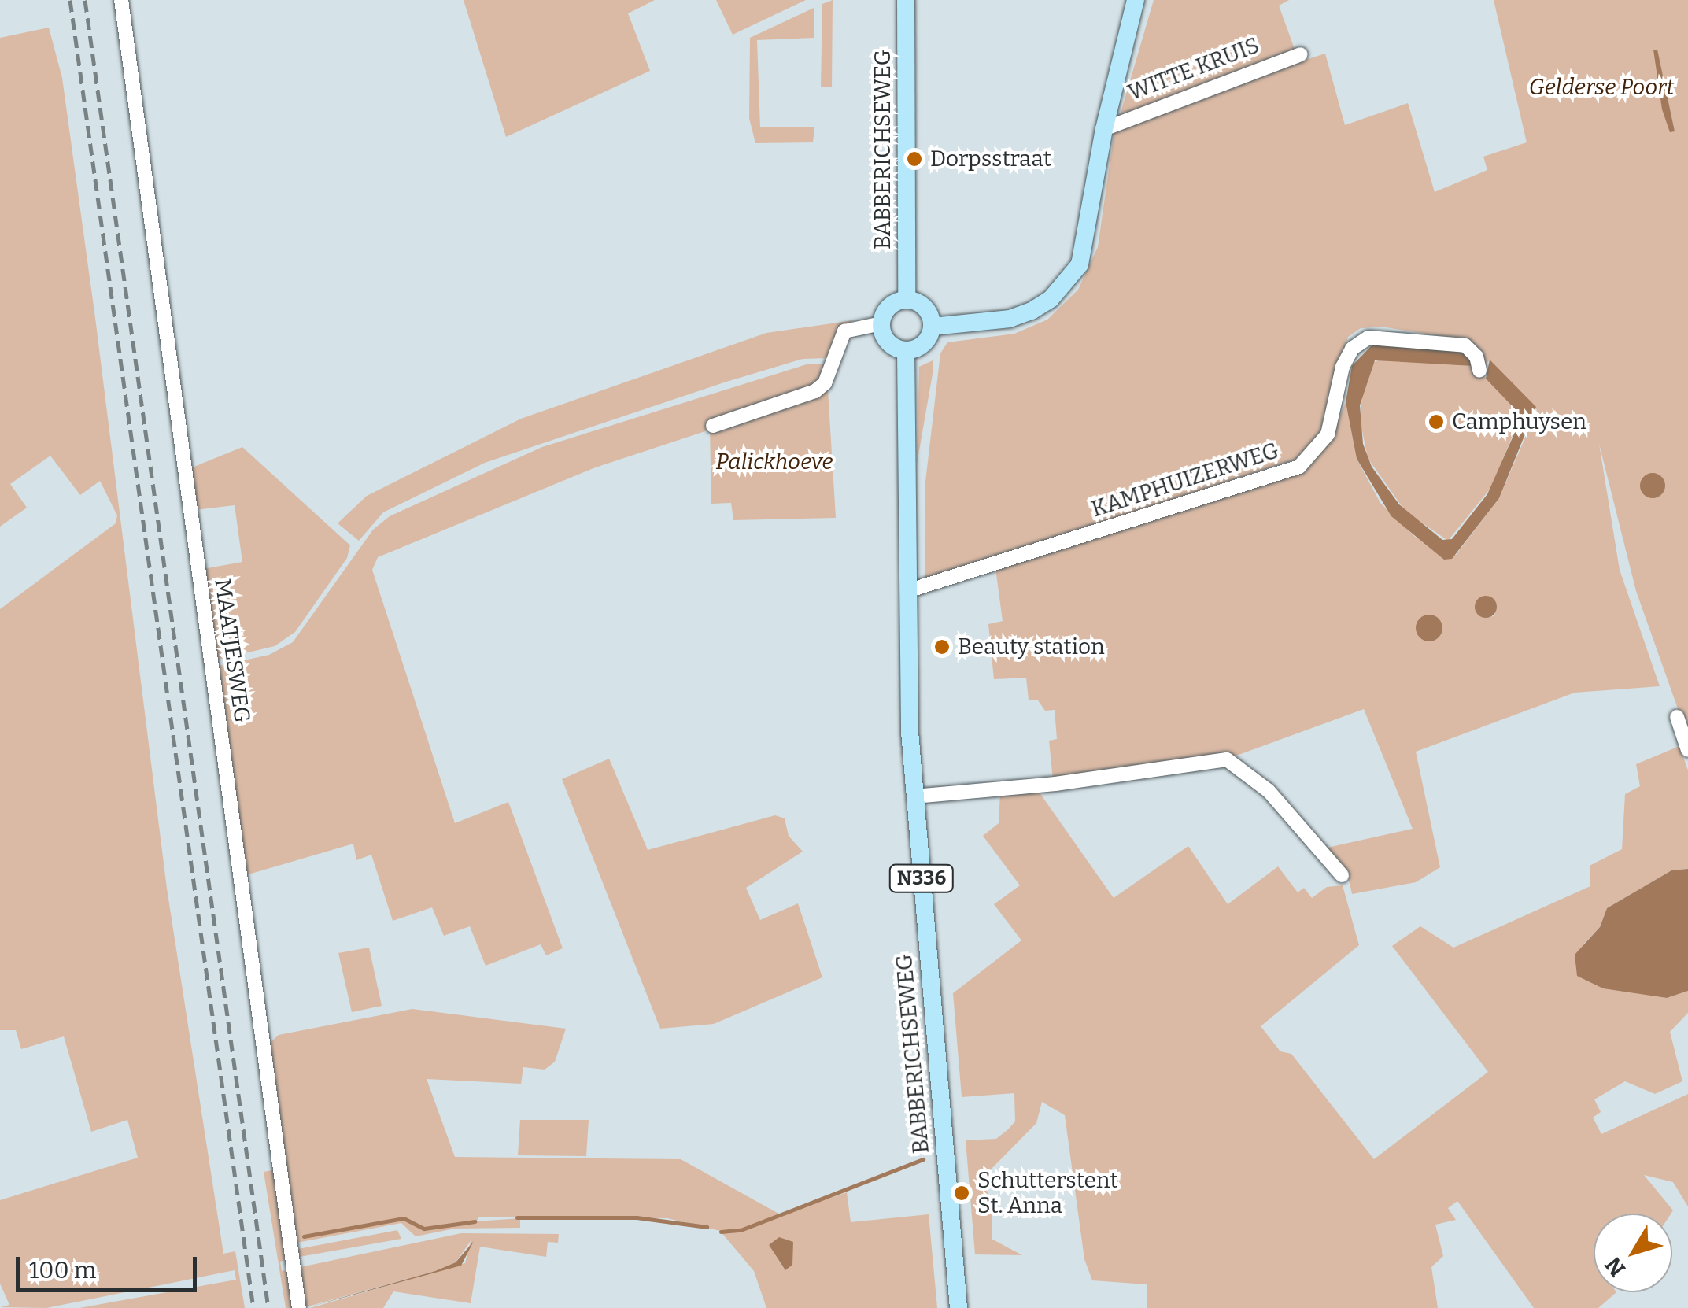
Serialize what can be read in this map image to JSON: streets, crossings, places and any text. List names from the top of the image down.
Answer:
{
  "streets": {
    "main road": ["WITTE KRUIS", "BABBERICHSEWEG", "N336"],
    "street": ["KAMPHUIZERWEG", "MAATJESWEG"]
  },
  "crossings": [
    ["WITTE KRUIS", "BABBERICHSEWEG"],
    ["BABBERICHSEWEG", "KAMPHUIZERWEG"]
  ],
  "parks": ["Gelderse Poort", "Palickhoeve"],
  "places": [
    "Dorpsstraat",
    "Camphuysen",
    "Beauty station",
    "Schutterstent St. Anna"
  ],
  "scale_bar": "100 m",
  "north": "bottom left"
}
